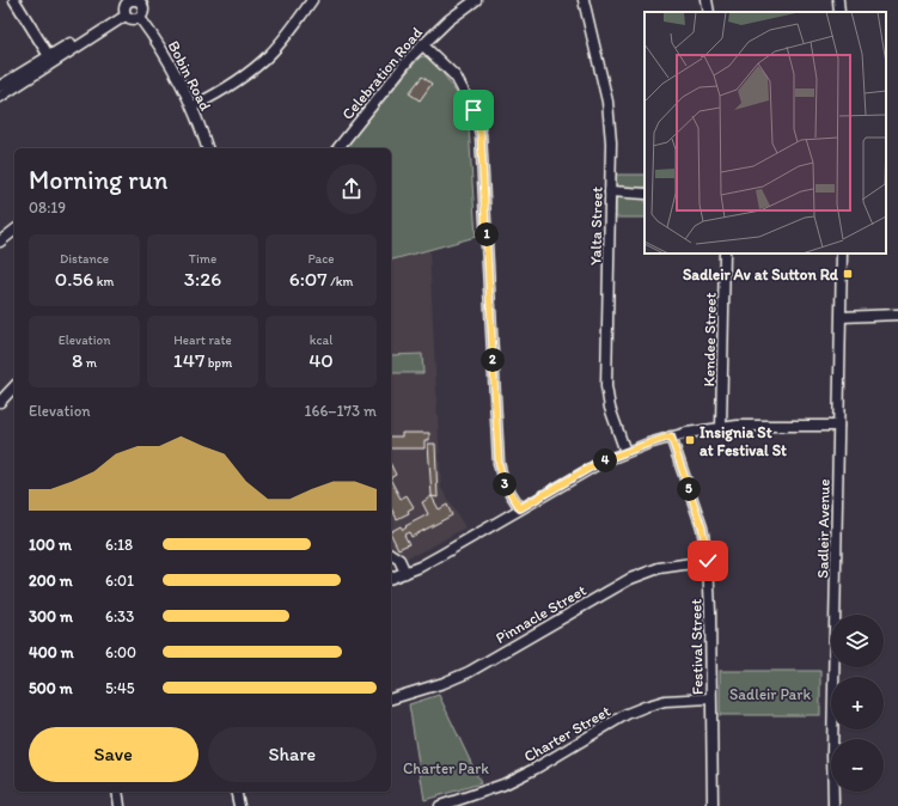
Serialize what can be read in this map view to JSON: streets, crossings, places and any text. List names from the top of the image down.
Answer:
{
  "streets": {
    "street": [
      "Celebration Road",
      "Bobin Road",
      "Yalta Street",
      "Kendee Street",
      "Sadleir Avenue",
      "Pinnacle Street",
      "Festival Street",
      "Charter Street"
    ]
  },
  "crossings": [
    ["Pinnacle Street", "Festival Street"],
    ["Festival Street", "Charter Street"]
  ],
  "parks": ["Sadleir Park", "Charter Park"],
  "places": {
    "transit": ["Sadleir Av at Sutton Rd", "Insignia St at Festival St"]
  },
  "page": {
    "heading": ["Morning run", "08:19"],
    "pins": [
      "1",
      "2",
      "4",
      "3",
      "5"
    ],
    "stats": [
      ["Distance", "0.56 km"],
      ["Time", "3:26"],
      ["Pace", "6:07 /km"],
      ["Elevation", "8 m"],
      ["Heart rate", "147 bpm"],
      ["kcal", "40"]
    ],
    "chart": ["Elevation", "166–173 m"],
    "list": [
      {
        "name": "100 m",
        "note": "6:18"
      },
      {
        "name": "200 m",
        "note": "6:01"
      },
      {
        "name": "300 m",
        "note": "6:33"
      },
      {
        "name": "400 m",
        "note": "6:00"
      },
      {
        "name": "500 m",
        "note": "5:45"
      }
    ],
    "map_buttons": ["+", "−"],
    "buttons": ["Save", "Share"]
  }
}
